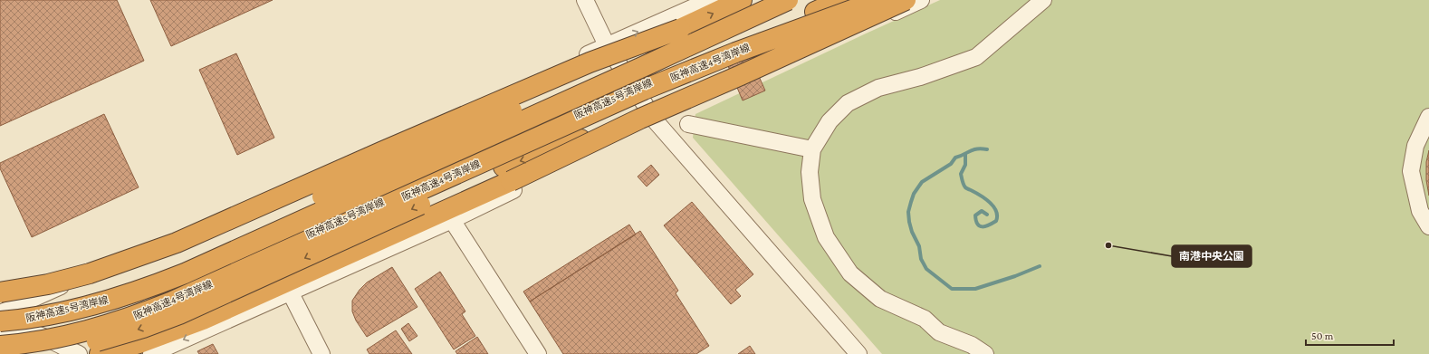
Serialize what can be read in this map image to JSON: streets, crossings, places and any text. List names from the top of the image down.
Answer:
{
  "streets": {
    "highway": ["阪神高速4号湾岸線", "阪神高速5号湾岸線"]
  },
  "places": ["南港中央公園"],
  "scale_bar": "50 m"
}
